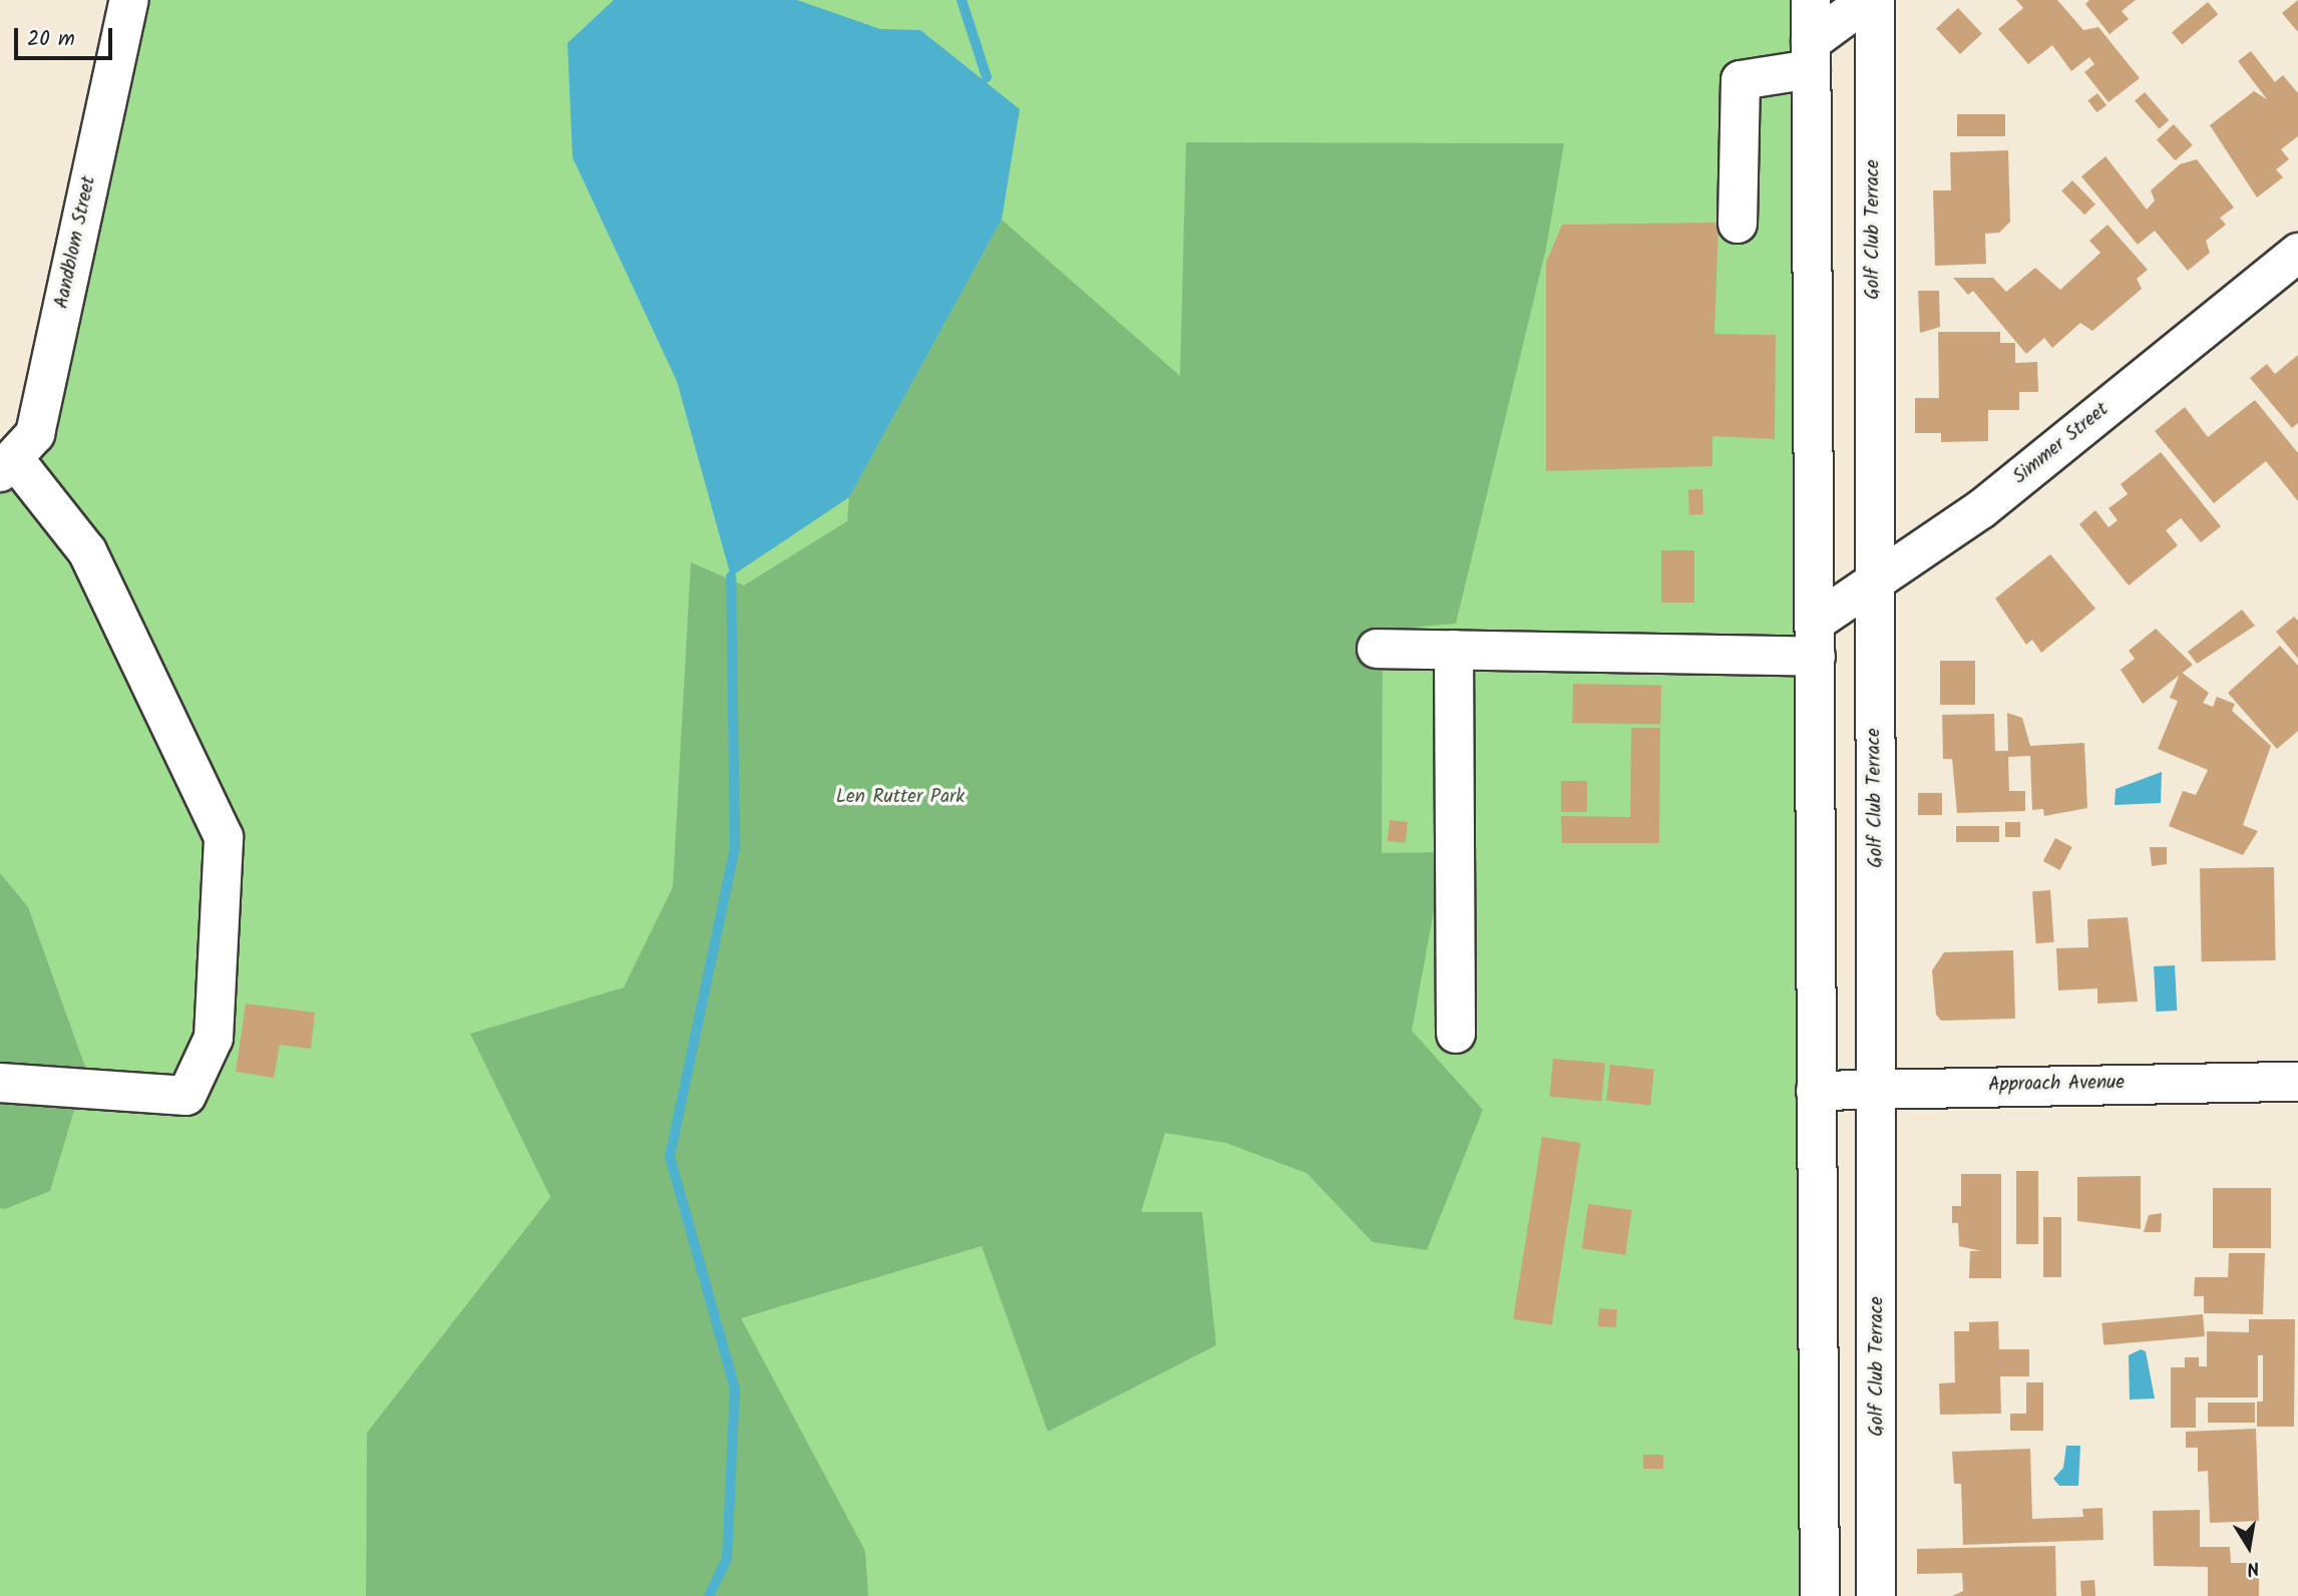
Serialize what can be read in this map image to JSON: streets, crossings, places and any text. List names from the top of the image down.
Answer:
{
  "streets": {
    "street": [
      "Golf Club Terrace",
      "Aandblom Street",
      "Simmer Street",
      "Approach Avenue"
    ]
  },
  "crossings": [
    ["Golf Club Terrace", "Simmer Street"],
    ["Golf Club Terrace", "Approach Avenue"]
  ],
  "parks": ["Len Rutter Park"],
  "scale_bar": "20 m",
  "north": "bottom"
}
